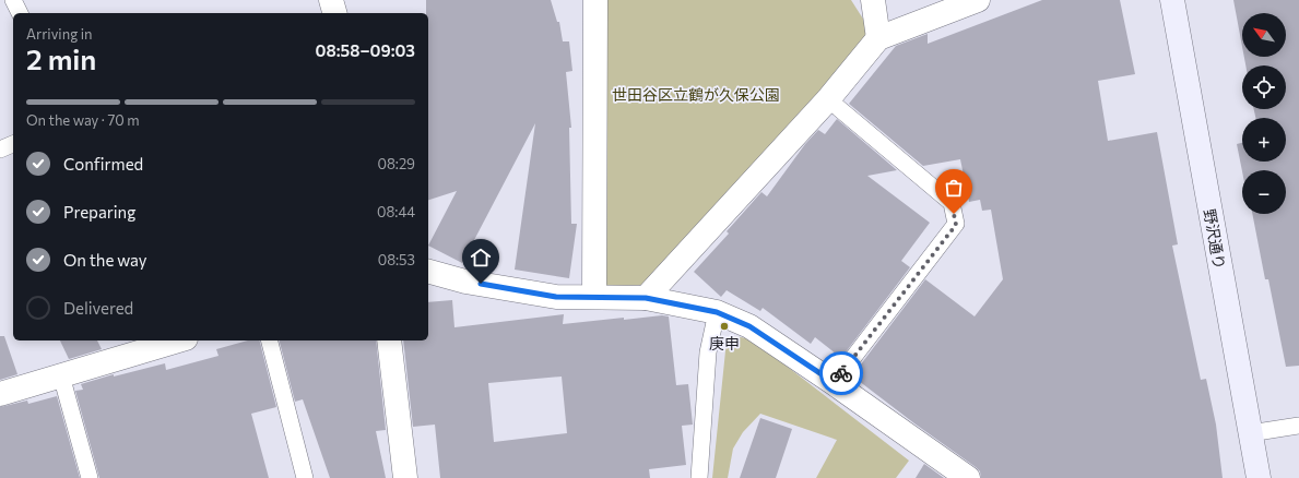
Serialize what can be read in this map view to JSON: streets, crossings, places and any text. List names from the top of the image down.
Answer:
{
  "streets": {
    "street": ["野沢通り"]
  },
  "parks": ["世田谷区立鶴が久保公園"],
  "places": ["庚申"],
  "north": "top left",
  "page": {
    "map_buttons": ["+", "−"],
    "heading": ["2 min", "Arriving in", "08:58–09:03"],
    "bar": "On the way · 70 m",
    "list": [
      ["Confirmed", "08:29"],
      ["Preparing", "08:44"],
      ["On the way", "08:53"],
      "Delivered"
    ]
  }
}
